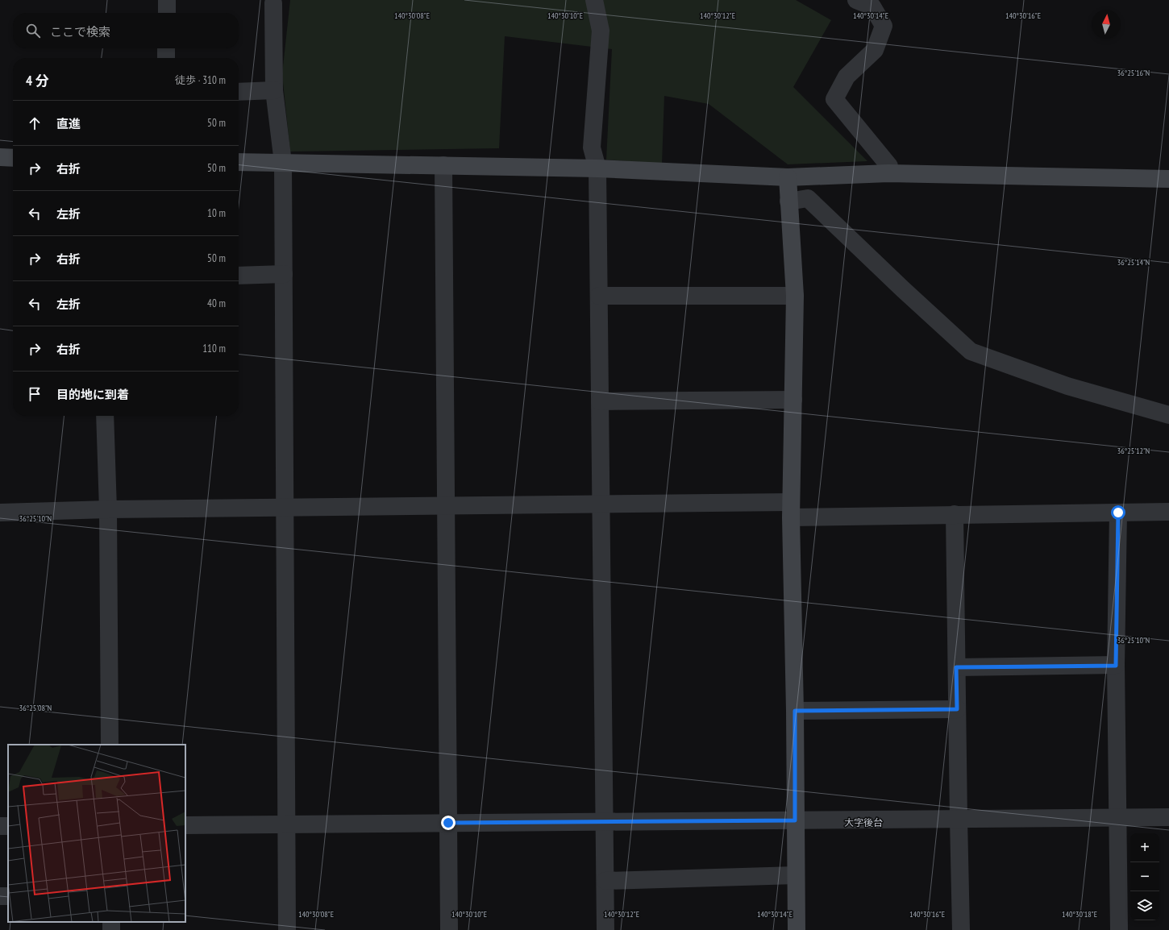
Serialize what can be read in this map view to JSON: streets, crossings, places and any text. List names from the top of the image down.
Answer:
{
  "districts": ["大字後台"],
  "north": "top",
  "page": {
    "search": "ここで検索",
    "heading": ["4 分", "徒歩 · 310 m"],
    "list": [
      ["直進", "50 m"],
      ["右折", "50 m"],
      ["左折", "10 m"],
      ["右折", "50 m"],
      ["左折", "40 m"],
      ["右折", "110 m"],
      "目的地に到着"
    ],
    "map_buttons": ["+", "−"]
  },
  "coordinates": [
    "140°30'08\"E",
    "140°30'10\"E",
    "140°30'12\"E",
    "140°30'14\"E",
    "140°30'16\"E",
    "36°25'16\"N",
    "36°25'14\"N",
    "36°25'12\"N",
    "36°25'10\"N",
    "36°25'08\"N",
    "140°30'18\"E"
  ]
}
